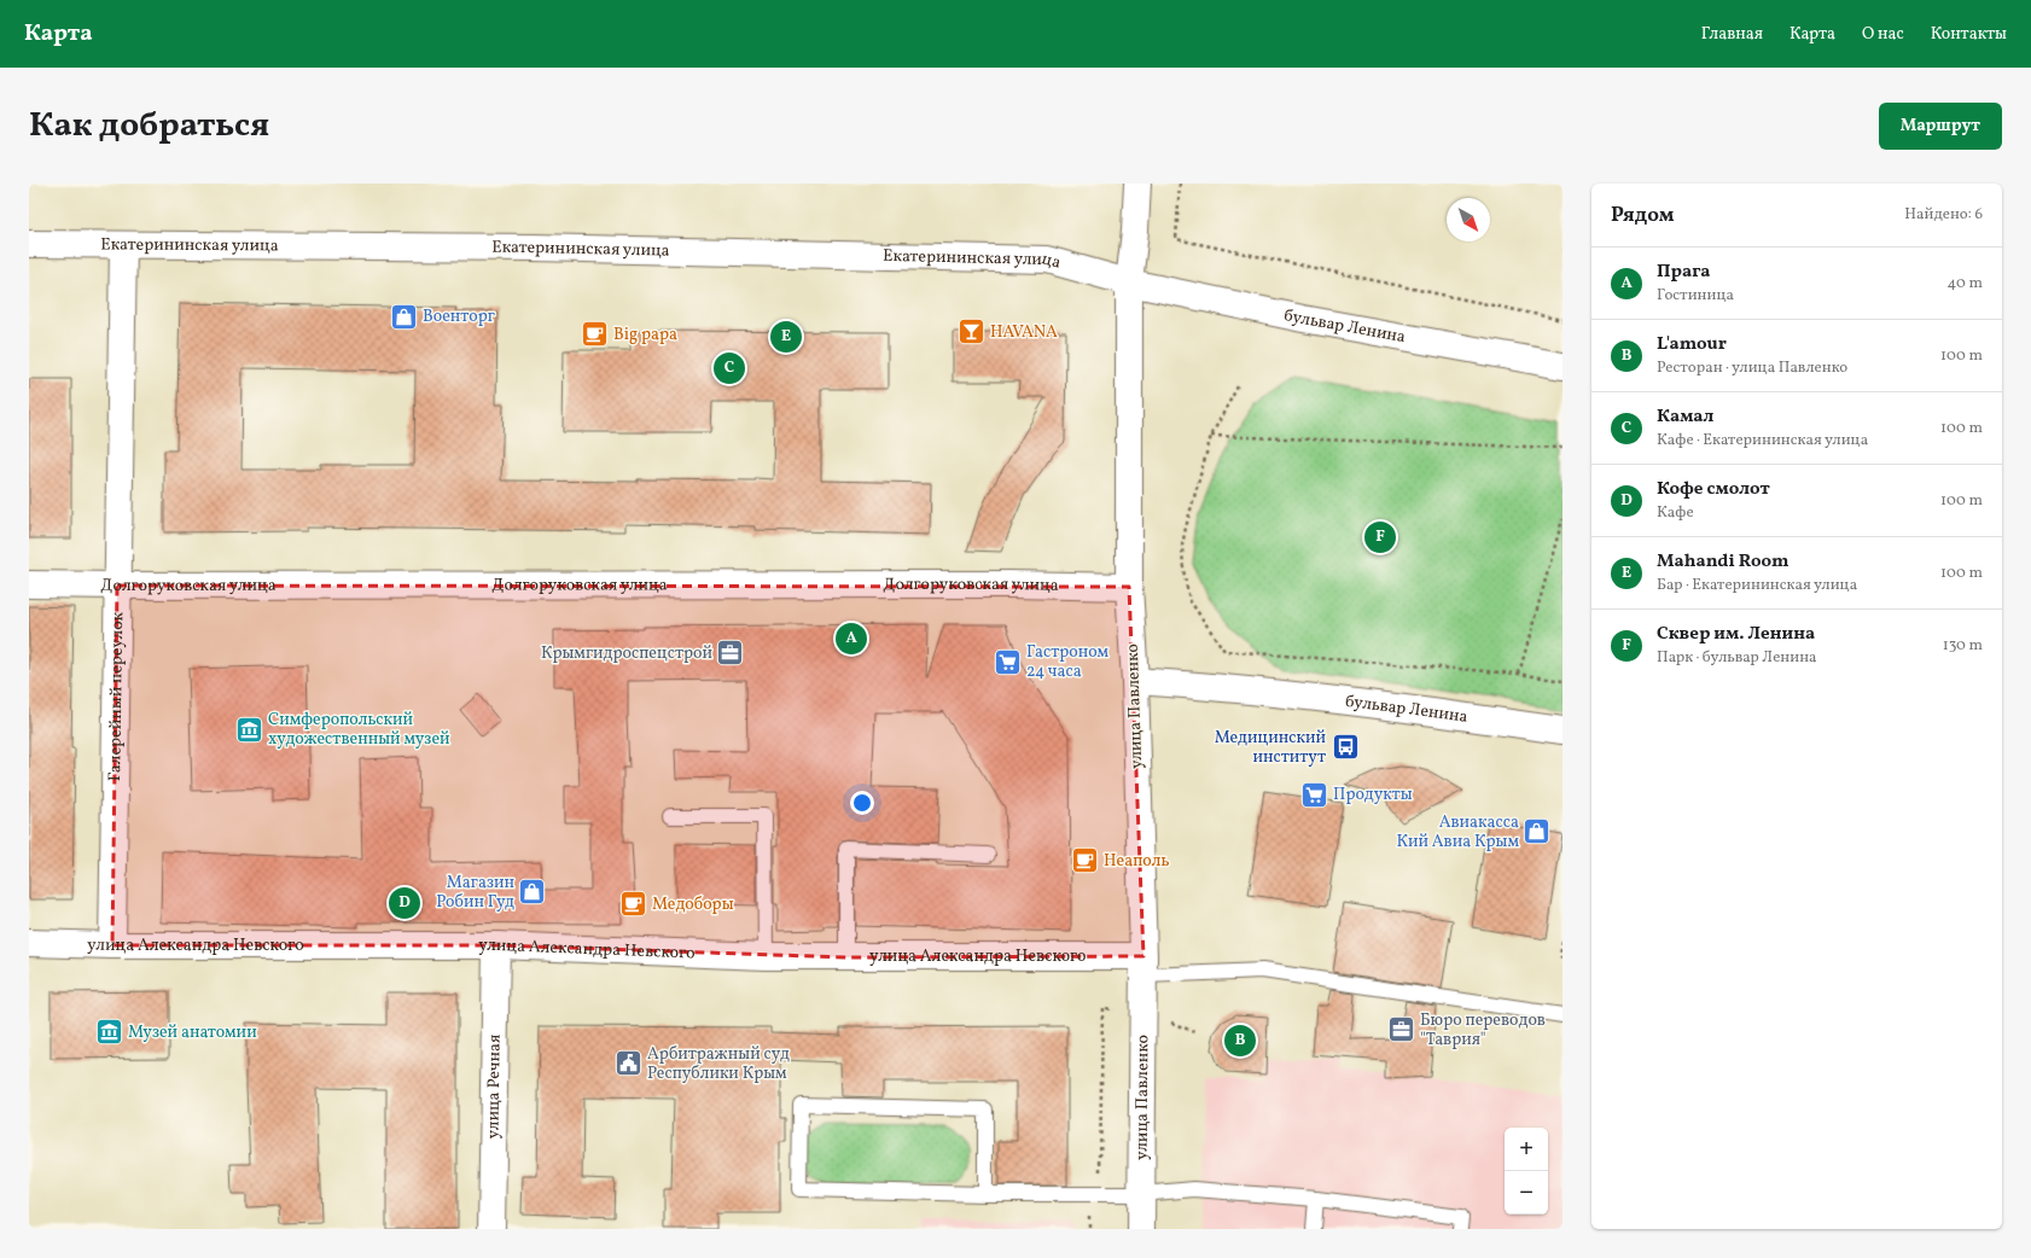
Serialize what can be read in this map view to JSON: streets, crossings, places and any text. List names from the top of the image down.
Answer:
{
  "streets": {
    "main road": [
      "Екатерининская улица",
      "бульвар Ленина",
      "Долгоруковская улица",
      "Галерейный переулок",
      "улица Павленко",
      "улица Александра Невского",
      "улица Речная"
    ]
  },
  "crossings": [
    ["Екатерининская улица", "бульвар Ленина"],
    ["Екатерининская улица", "Галерейный переулок"],
    ["Екатерининская улица", "улица Павленко"],
    ["бульвар Ленина", "улица Павленко"],
    ["Долгоруковская улица", "Галерейный переулок"],
    ["Долгоруковская улица", "улица Павленко"],
    ["Галерейный переулок", "улица Александра Невского"],
    ["улица Павленко", "улица Александра Невского"],
    ["улица Александра Невского", "улица Речная"]
  ],
  "places": {
    "shop": ["Военторг", "Авиакасса Кий Авиа Крым", "Магазин Робин Гуд"],
    "bar": ["HAVANA"],
    "cafe": ["Big papa", "Неаполь", "Медоборы"],
    "office": ["Крымгидроспецстрой", "Бюро переводов \"Таврия\""],
    "supermarket": ["Гастроном 24 часа", "Продукты"],
    "museum": ["Симферопольский художественный музей", "Музей анатомии"],
    "bus stop": ["Медицинский институт"],
    "public building": ["Арбитражный суд Республики Крым"]
  },
  "north": "bottom right",
  "page": {
    "header": "Карта",
    "nav": [
      "Главная",
      "Карта",
      "О нас",
      "Контакты"
    ],
    "title": "Как добраться",
    "buttons": "Маршрут",
    "heading": ["Рядом", "Найдено: 6"],
    "list": [
      {
        "mark": "A",
        "name": "Прага",
        "note": "Гостиница",
        "value": "40 m"
      },
      {
        "mark": "B",
        "name": "L'amour",
        "note": "Ресторан · улица Павленко",
        "value": "100 m"
      },
      {
        "mark": "C",
        "name": "Камал",
        "note": "Кафе · Екатерининская улица",
        "value": "100 m"
      },
      {
        "mark": "D",
        "name": "Кофе смолот",
        "note": "Кафе",
        "value": "100 m"
      },
      {
        "mark": "E",
        "name": "Mahandi Room",
        "note": "Бар · Екатерининская улица",
        "value": "100 m"
      },
      {
        "mark": "F",
        "name": "Сквер им. Ленина",
        "note": "Парк · бульвар Ленина",
        "value": "130 m"
      }
    ],
    "pins": [
      "E",
      "C",
      "F",
      "A",
      "D",
      "B"
    ],
    "map_buttons": ["+", "−"]
  }
}
